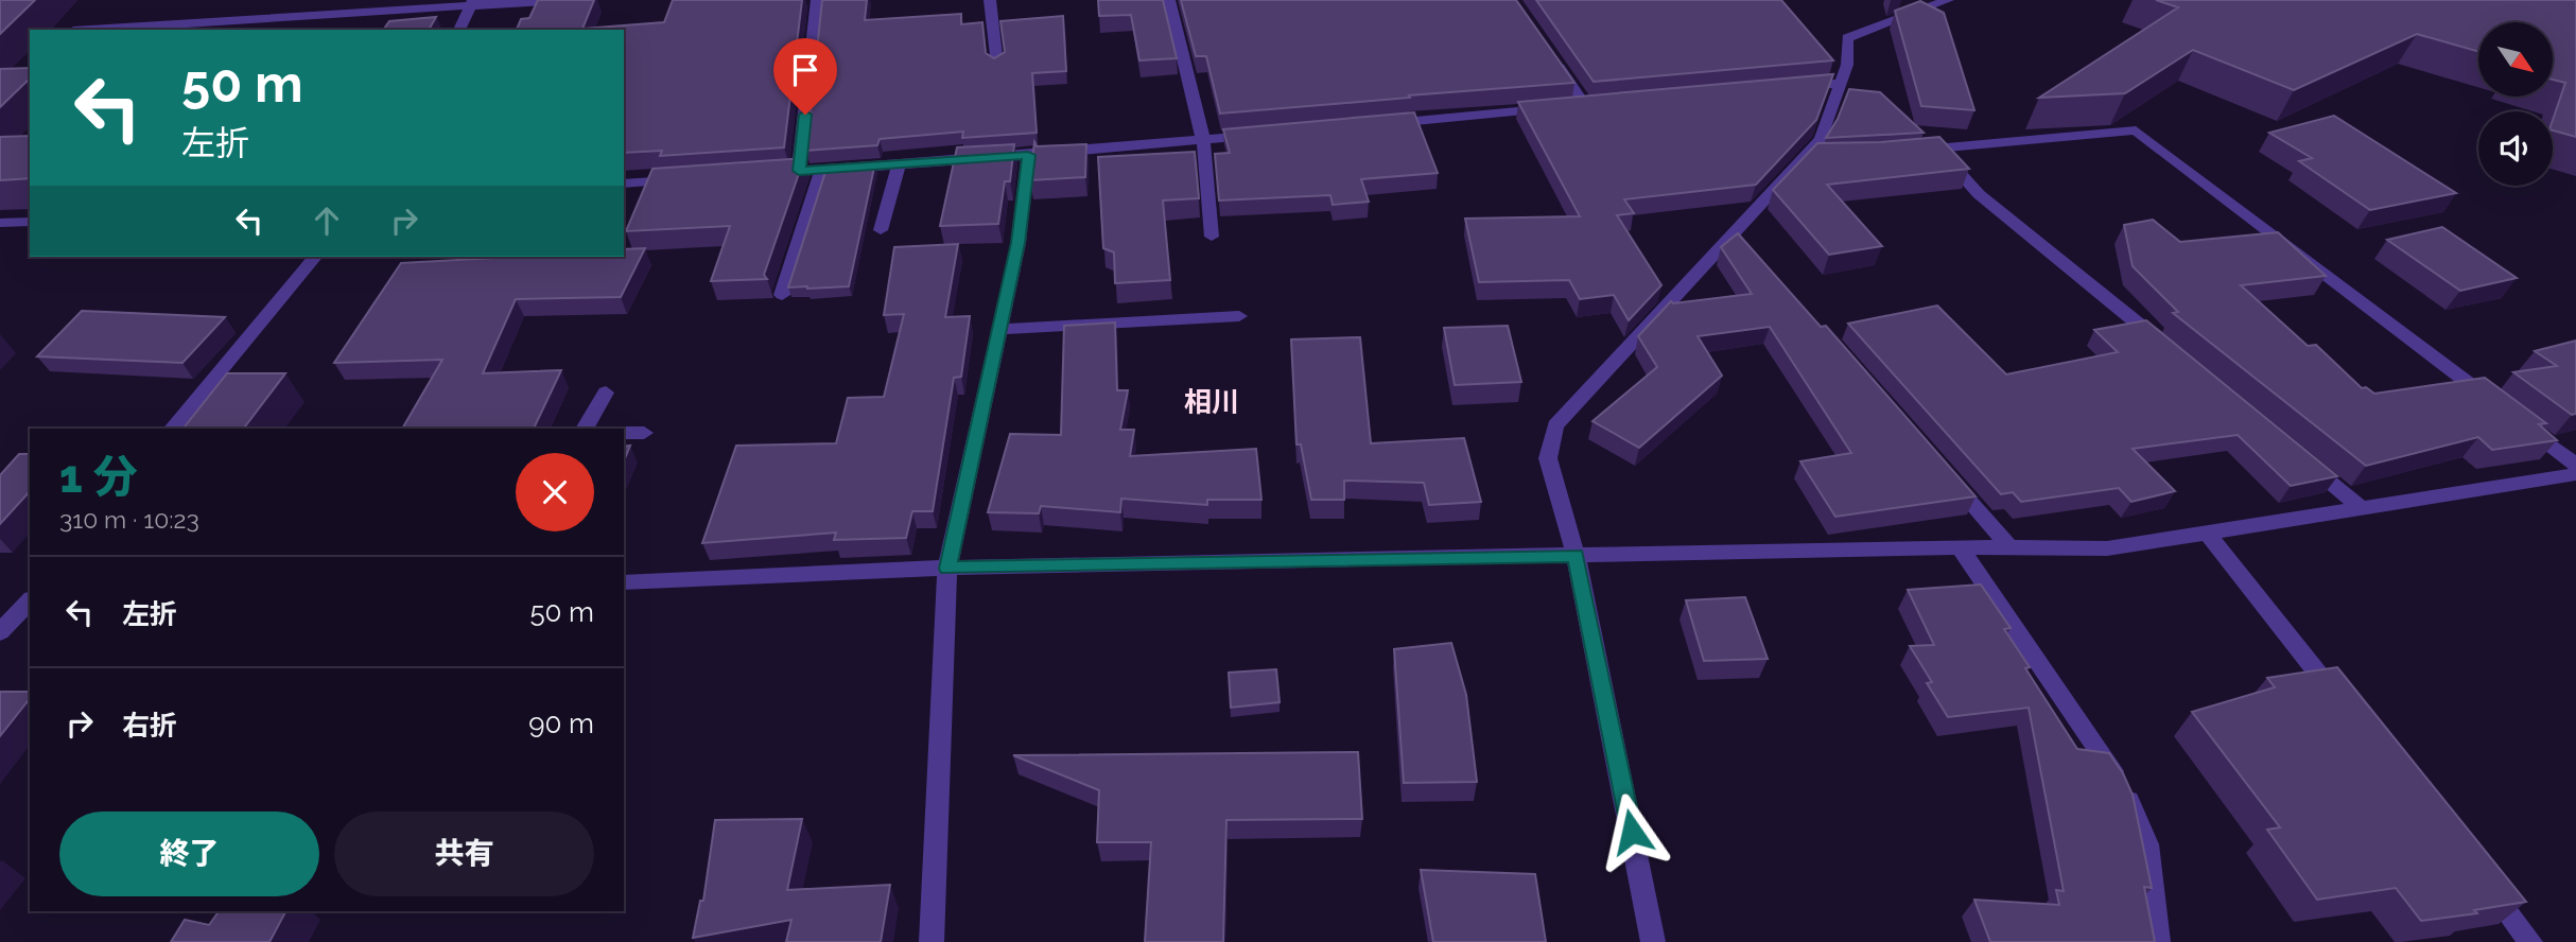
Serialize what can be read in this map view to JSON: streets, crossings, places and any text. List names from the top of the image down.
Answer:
{
  "districts": ["相川"],
  "north": "bottom right",
  "page": {
    "turn": ["50 m", "左折"],
    "heading": ["1 分", "310 m · 10:23"],
    "list": [
      {
        "name": "左折",
        "value": "50 m"
      },
      {
        "name": "右折",
        "value": "90 m"
      }
    ],
    "buttons": ["終了", "共有"]
  }
}
